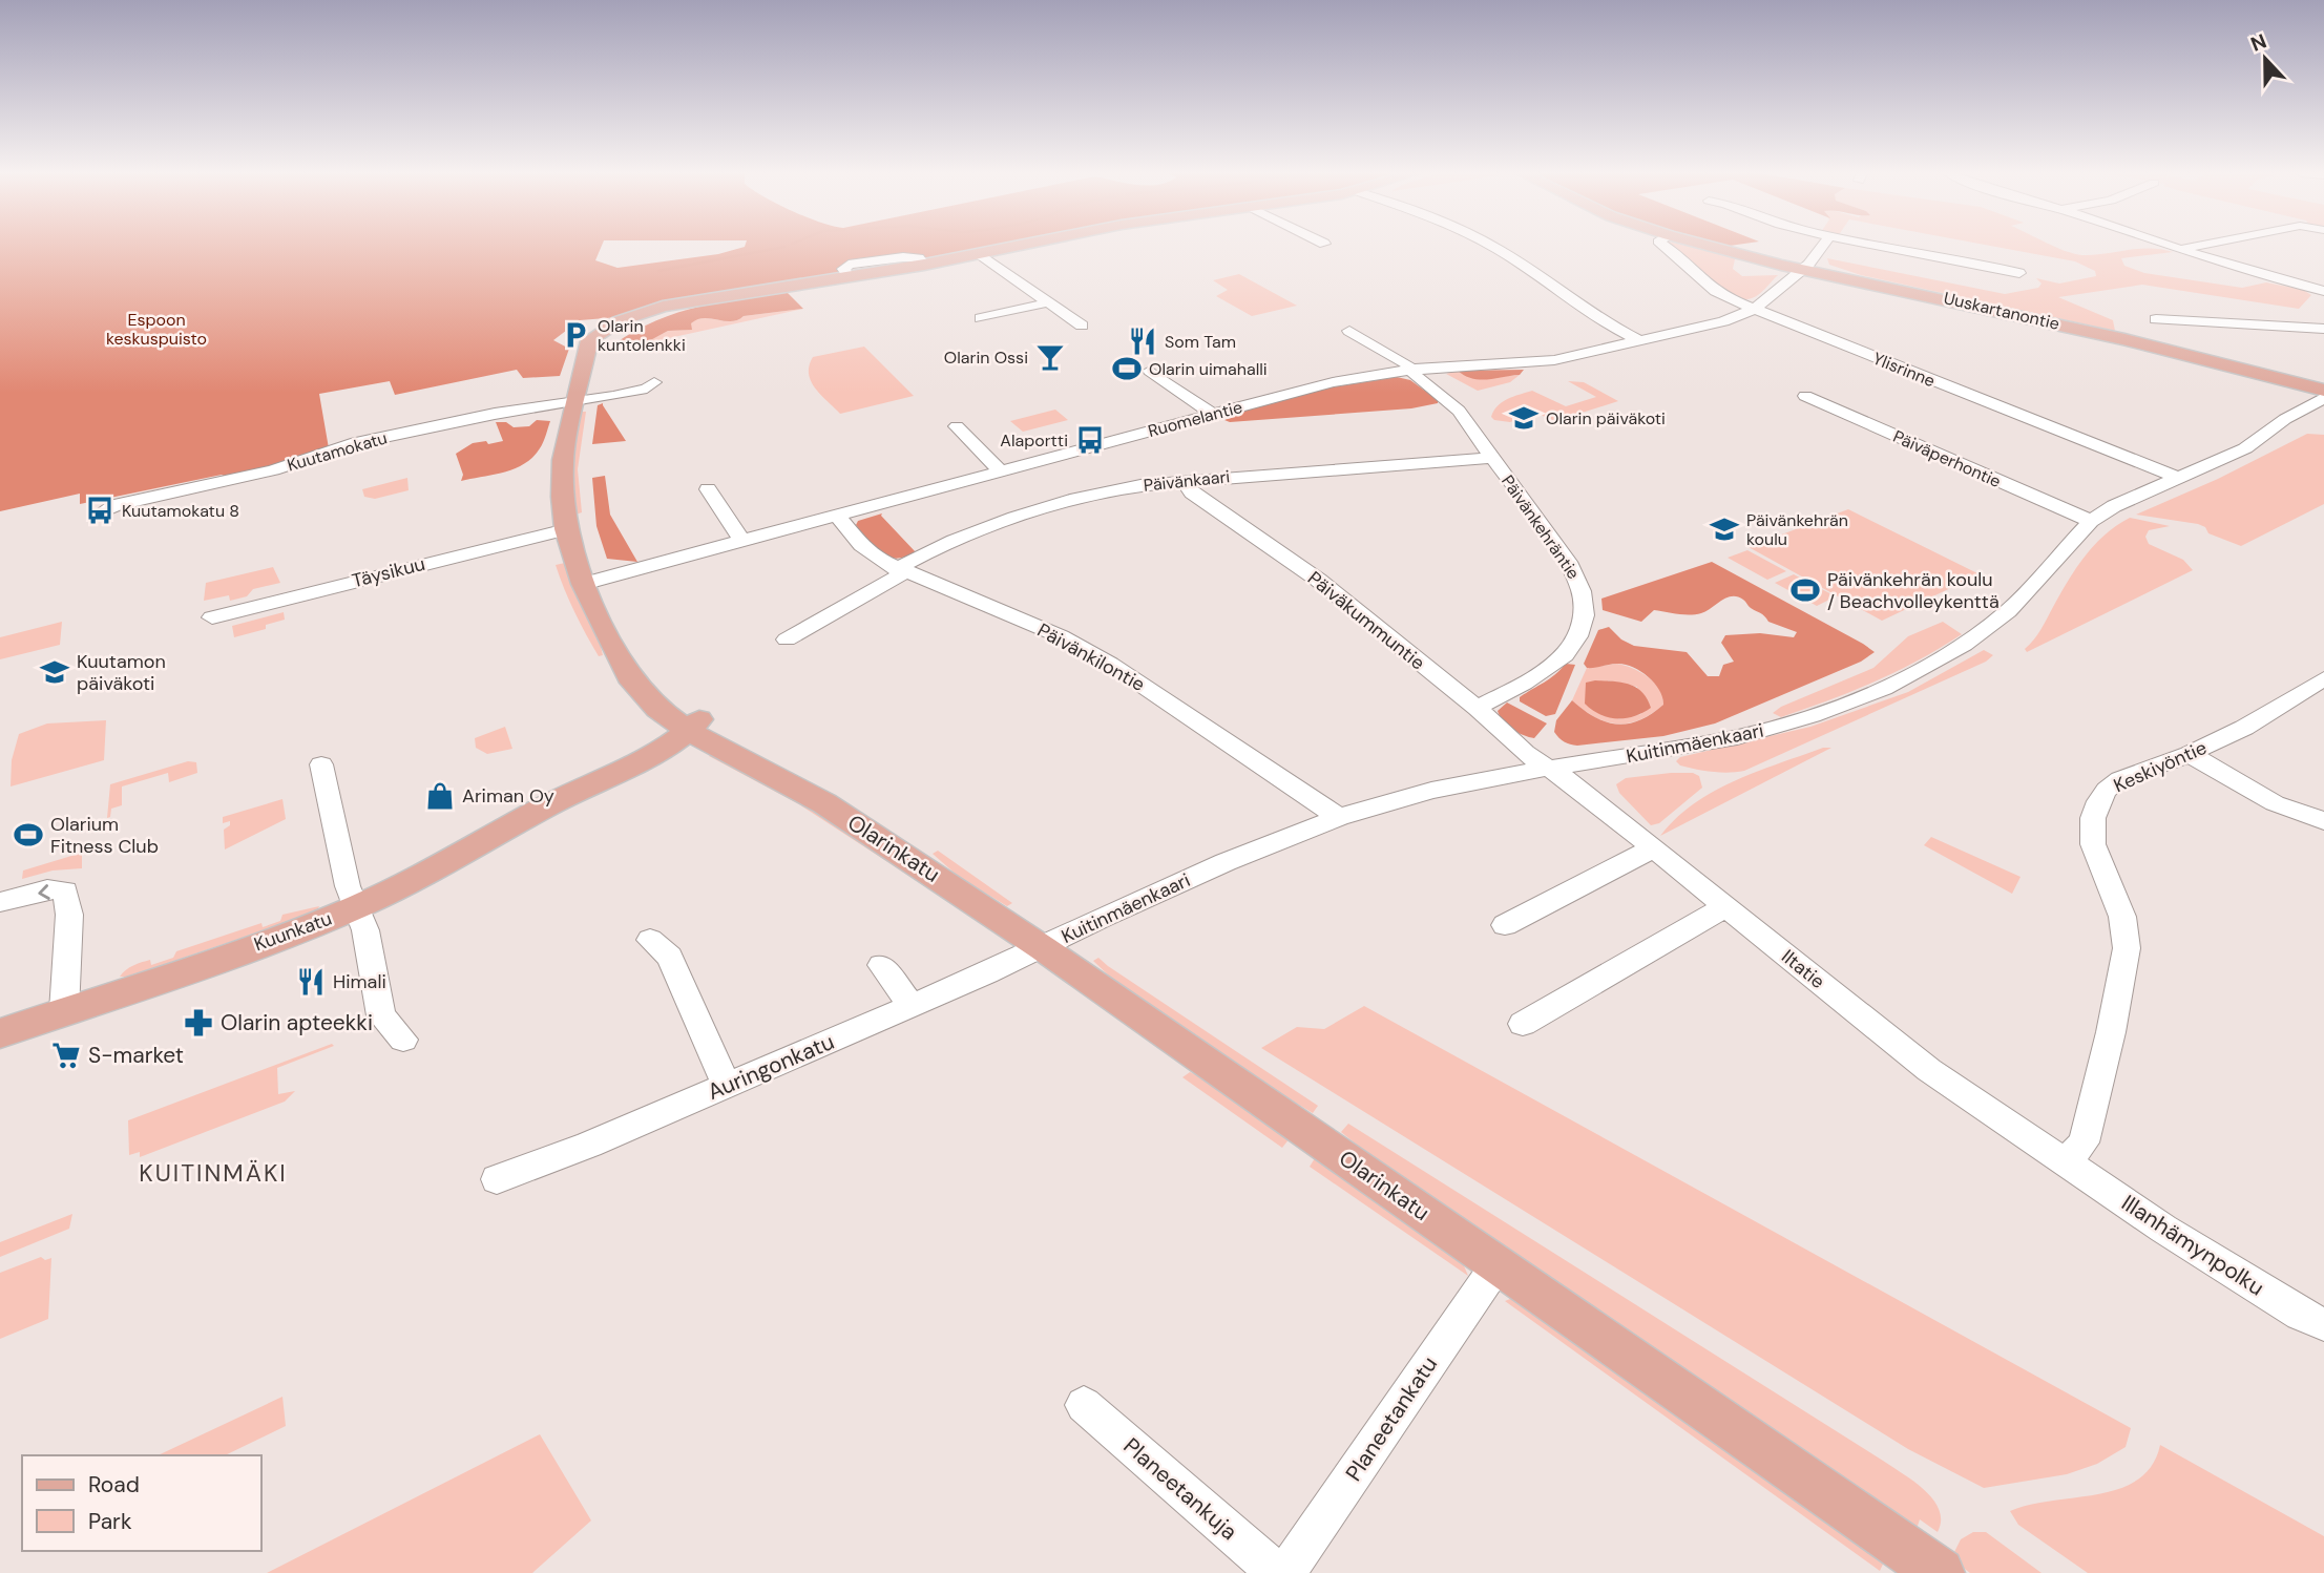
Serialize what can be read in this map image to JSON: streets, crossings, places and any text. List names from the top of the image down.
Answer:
{
  "streets": {
    "main road": ["Uuskartanontie", "Olarinkatu", "Kuunkatu"],
    "street": [
      "Ylisrinne",
      "Ruomelantie",
      "Kuutamokatu",
      "Päiväperhontie",
      "Päivänkaari",
      "Päivänkehräntie",
      "Täysikuu",
      "Päiväkummuntie",
      "Päivänkilontie",
      "Kuitinmäenkaari",
      "Keskiyöntie",
      "Iltatie",
      "Auringonkatu",
      "Illanhämynpolku",
      "Planeetankatu",
      "Planeetankuja"
    ]
  },
  "crossings": [
    ["Uuskartanontie", "Ruomelantie"],
    ["Uuskartanontie", "Kuitinmäenkaari"],
    ["Ylisrinne", "Ruomelantie"],
    ["Ylisrinne", "Kuitinmäenkaari"],
    ["Ruomelantie", "Päivänkehräntie"],
    ["Ruomelantie", "Päivänkilontie"],
    ["Ruomelantie", "Olarinkatu"],
    ["Kuutamokatu", "Olarinkatu"],
    ["Päiväperhontie", "Kuitinmäenkaari"],
    ["Päivänkaari", "Päivänkehräntie"],
    ["Päivänkaari", "Päiväkummuntie"],
    ["Päivänkaari", "Päivänkilontie"],
    ["Päivänkehräntie", "Päiväkummuntie"],
    ["Täysikuu", "Olarinkatu"],
    ["Päiväkummuntie", "Kuitinmäenkaari"],
    ["Päiväkummuntie", "Iltatie"],
    ["Päivänkilontie", "Kuitinmäenkaari"],
    ["Kuitinmäenkaari", "Olarinkatu"],
    ["Kuitinmäenkaari", "Iltatie"],
    ["Kuitinmäenkaari", "Auringonkatu"],
    ["Keskiyöntie", "Iltatie"],
    ["Keskiyöntie", "Illanhämynpolku"],
    ["Olarinkatu", "Kuunkatu"],
    ["Olarinkatu", "Auringonkatu"],
    ["Olarinkatu", "Planeetankatu"],
    ["Iltatie", "Illanhämynpolku"]
  ],
  "districts": ["KUITINMÄKI"],
  "parks": ["Espoon keskuspuisto"],
  "places": {
    "parking": ["Olarin kuntolenkki"],
    "restaurant": ["Som Tam", "Himali"],
    "bar": ["Olarin Ossi"],
    "sports": ["Olarin uimahalli", "Päivänkehrän koulu / Beachvolleykenttä", "Olarium Fitness Club"],
    "school or university": ["Olarin päiväkoti", "Päivänkehrän koulu", "Kuutamon päiväkoti"],
    "bus stop": ["Alaportti", "Kuutamokatu 8"],
    "shop": ["Ariman Oy"],
    "pharmacy": ["Olarin apteekki"],
    "supermarket": ["S-market"]
  },
  "legend": ["Road", "Park"],
  "north": "top"
}
